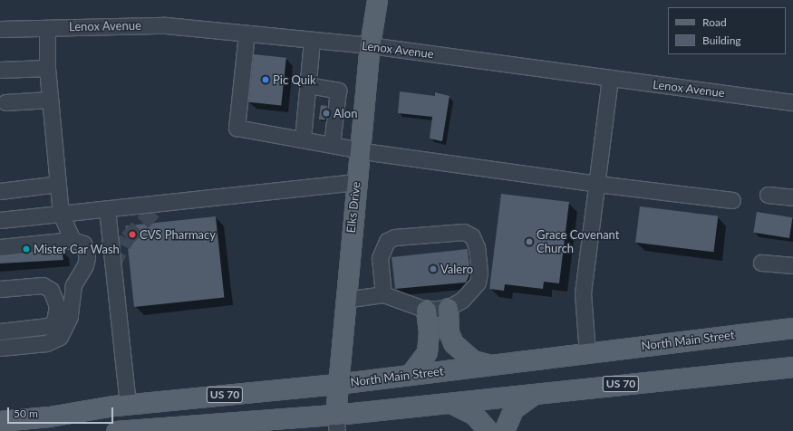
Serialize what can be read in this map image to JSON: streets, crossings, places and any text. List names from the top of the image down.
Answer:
{
  "streets": {
    "main road": ["Elks Drive", "North Main Street", "US 70"],
    "street": ["Lenox Avenue"]
  },
  "crossings": [
    ["Lenox Avenue", "Elks Drive"],
    ["Elks Drive", "North Main Street"],
    ["Elks Drive", "US 70"]
  ],
  "places": [
    "Pic Quik",
    "Alon",
    "CVS Pharmacy",
    "Grace Covenant Church",
    "Mister Car Wash",
    "Valero"
  ],
  "legend": ["Road", "Building"],
  "scale_bar": "50 m"
}
